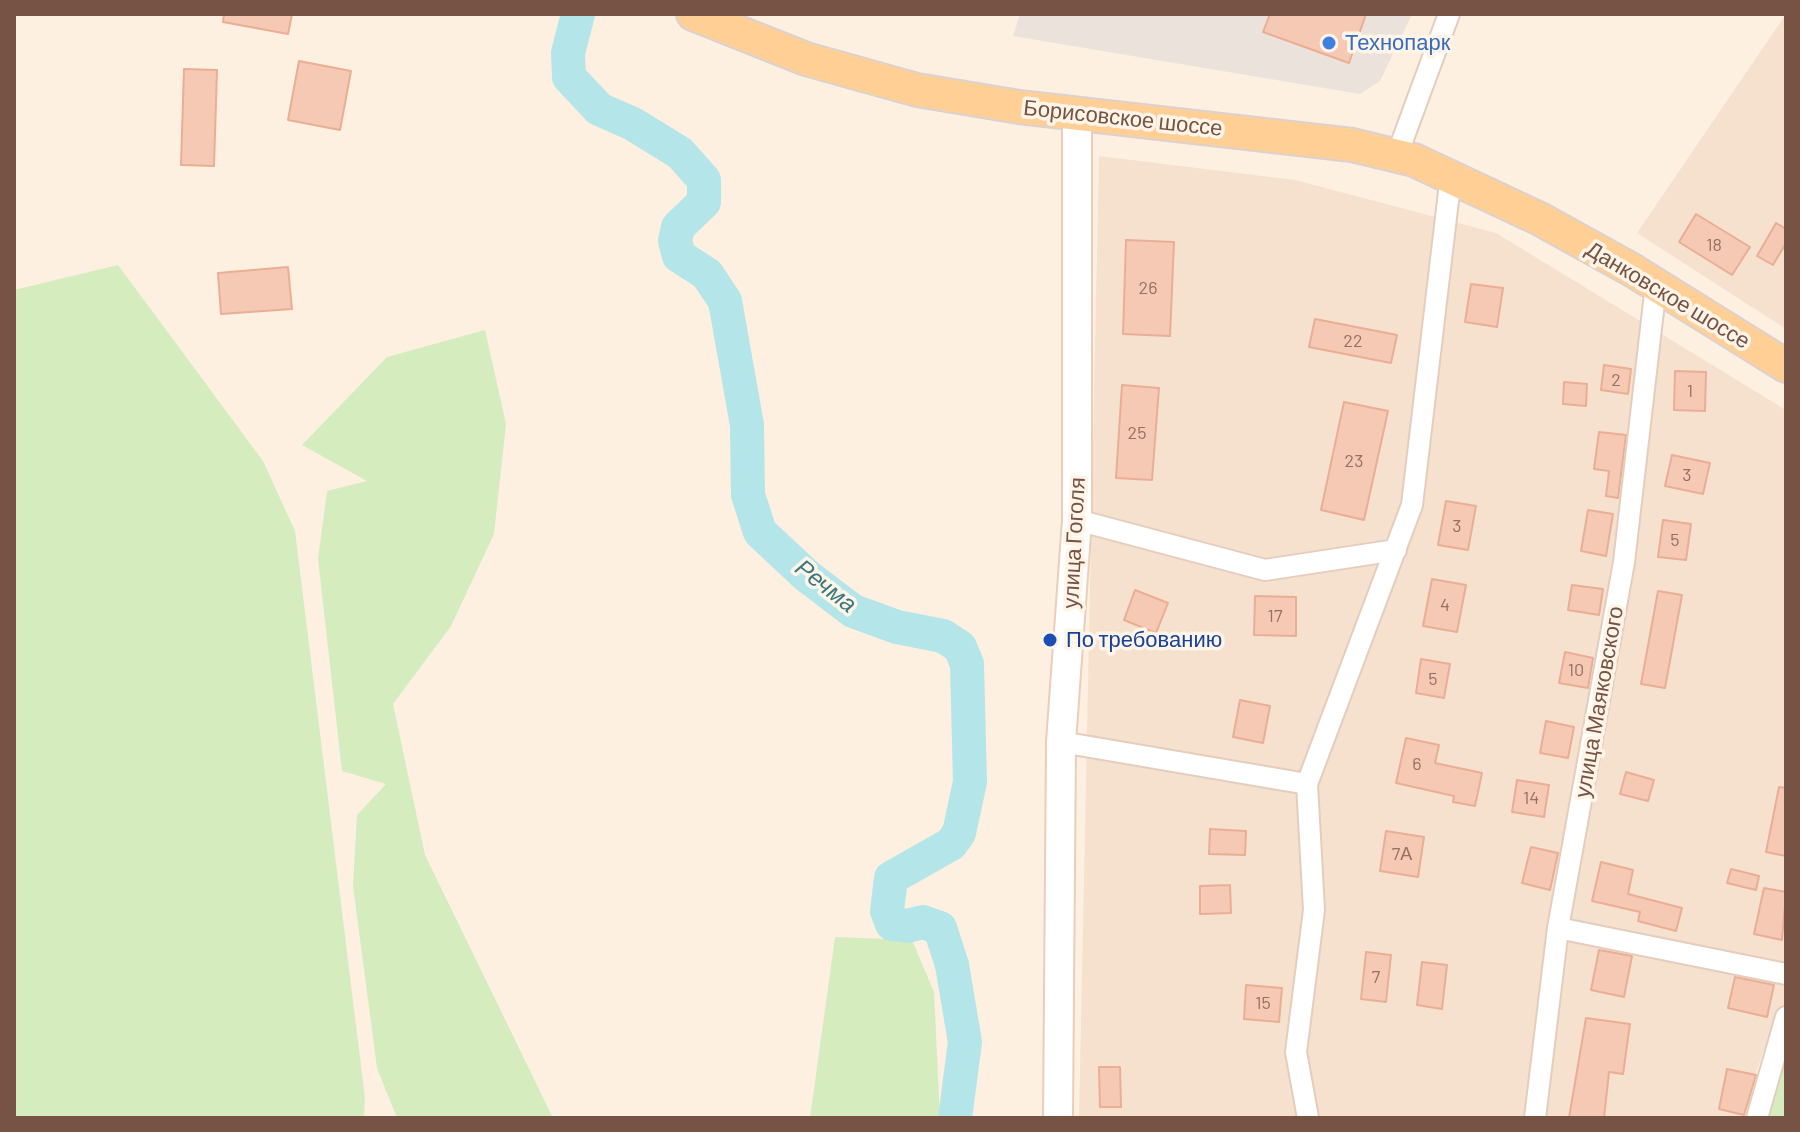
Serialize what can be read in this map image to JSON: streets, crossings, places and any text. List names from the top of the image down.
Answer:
{
  "streets": {
    "main road": ["Борисовское шоссе", "Данковское шоссе"],
    "street": ["улица Гоголя", "улица Маяковского"]
  },
  "crossings": [
    ["Борисовское шоссе", "Данковское шоссе"],
    ["Борисовское шоссе", "улица Гоголя"],
    ["Данковское шоссе", "улица Маяковского"]
  ],
  "water": ["Речма"],
  "places": ["Технопарк", "По требованию"],
  "house_numbers": [
    "18",
    "26",
    "22",
    "2",
    "1",
    "25",
    "23",
    "3",
    "3",
    "5",
    "4",
    "17",
    "10",
    "5",
    "6",
    "14",
    "7А",
    "7",
    "15"
  ]
}
